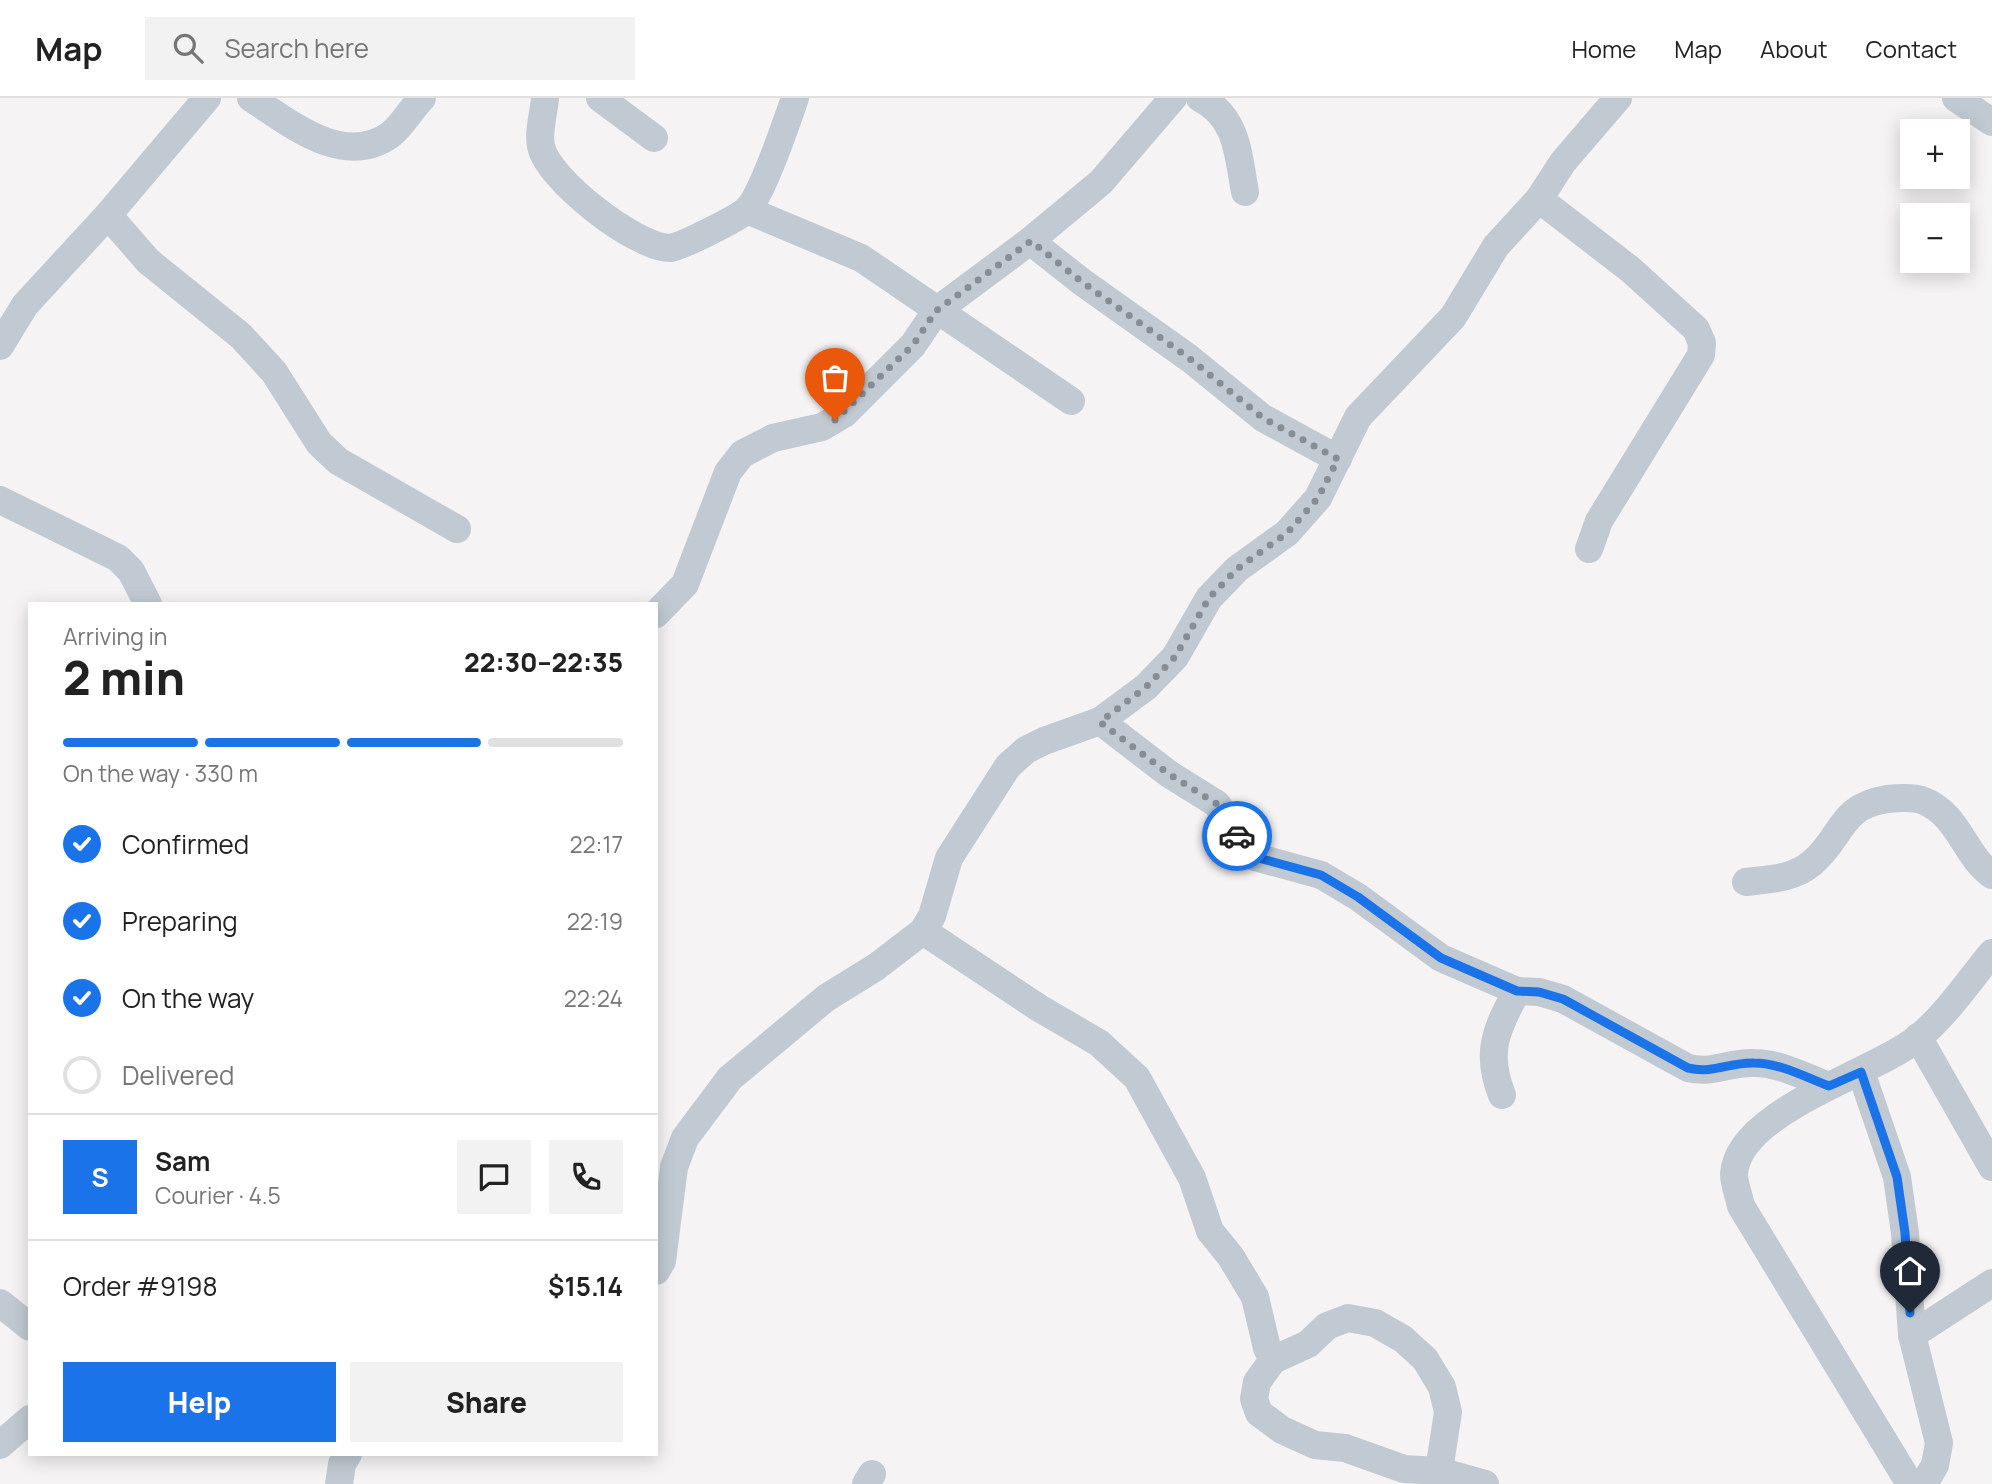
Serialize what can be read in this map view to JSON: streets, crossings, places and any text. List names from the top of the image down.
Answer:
{
  "page": {
    "header": "Map",
    "search": "Search here",
    "nav": [
      "Home",
      "Map",
      "About",
      "Contact"
    ],
    "map_buttons": ["+", "−"],
    "heading": ["2 min", "Arriving in", "22:30–22:35"],
    "panel": [
      "Sam",
      "Courier · 4.5",
      "Order #9198",
      "$15.14"
    ],
    "bar": "On the way · 330 m",
    "list": [
      ["Confirmed", "22:17"],
      ["Preparing", "22:19"],
      ["On the way", "22:24"],
      "Delivered"
    ],
    "round": "S",
    "buttons": ["Help", "Share"]
  }
}
